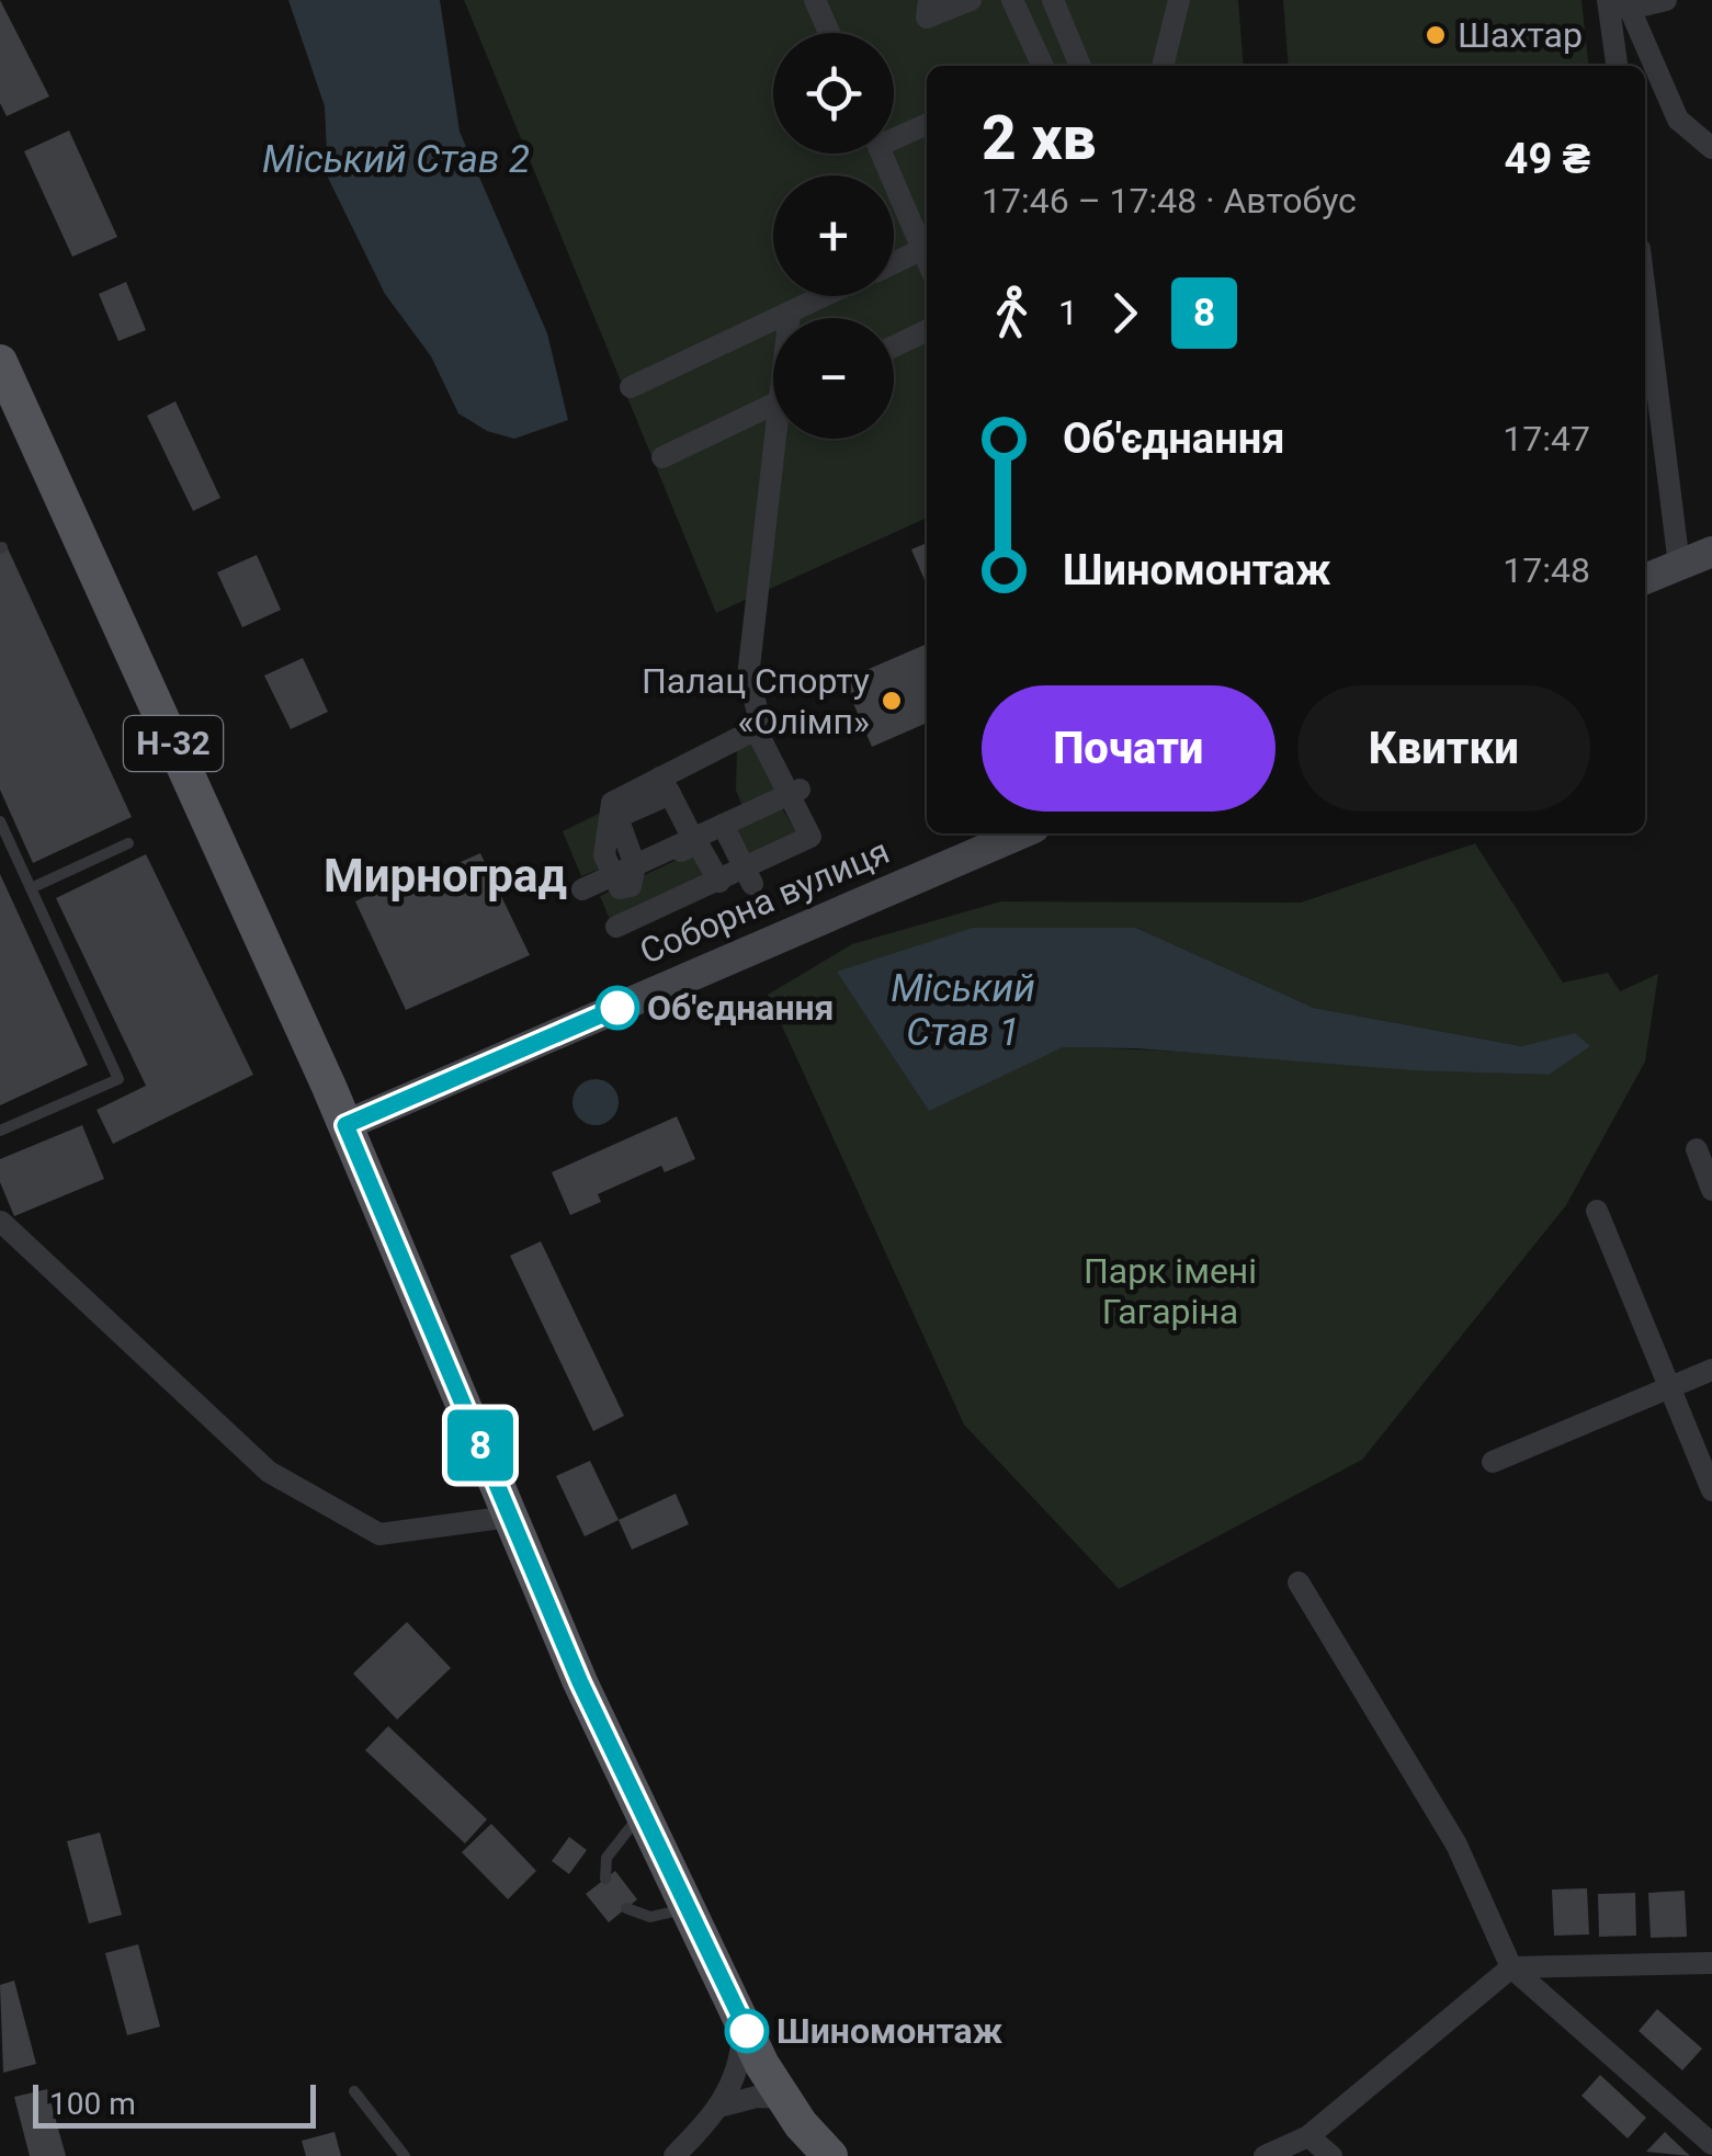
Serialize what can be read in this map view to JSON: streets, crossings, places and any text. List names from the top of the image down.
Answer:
{
  "streets": {
    "main road": ["Н-32"],
    "street": ["Соборна вулиця"]
  },
  "crossings": [
    ["Н-32", "Соборна вулиця"]
  ],
  "districts": ["Мирноград"],
  "water": ["Міський Став 2", "Міський Став 1"],
  "parks": ["Парк імені Гагаріна"],
  "places": [
    "Шахтар",
    "Палац Спорту «Олімп»",
    "Об'єднання",
    "Шиномонтаж"
  ],
  "lines": ["bus line 8"],
  "scale_bar": "100 m",
  "page": {
    "on_map": "8",
    "map_buttons": ["+", "−"],
    "heading": ["2 хв", "17:46 – 17:48 · Автобус", "49 ₴"],
    "legs": ["1", "8"],
    "list": [
      {
        "name": "Об'єднання",
        "value": "17:47"
      },
      {
        "name": "Шиномонтаж",
        "value": "17:48"
      }
    ],
    "buttons": ["Почати", "Квитки"],
    "scale": "100 m"
  }
}
